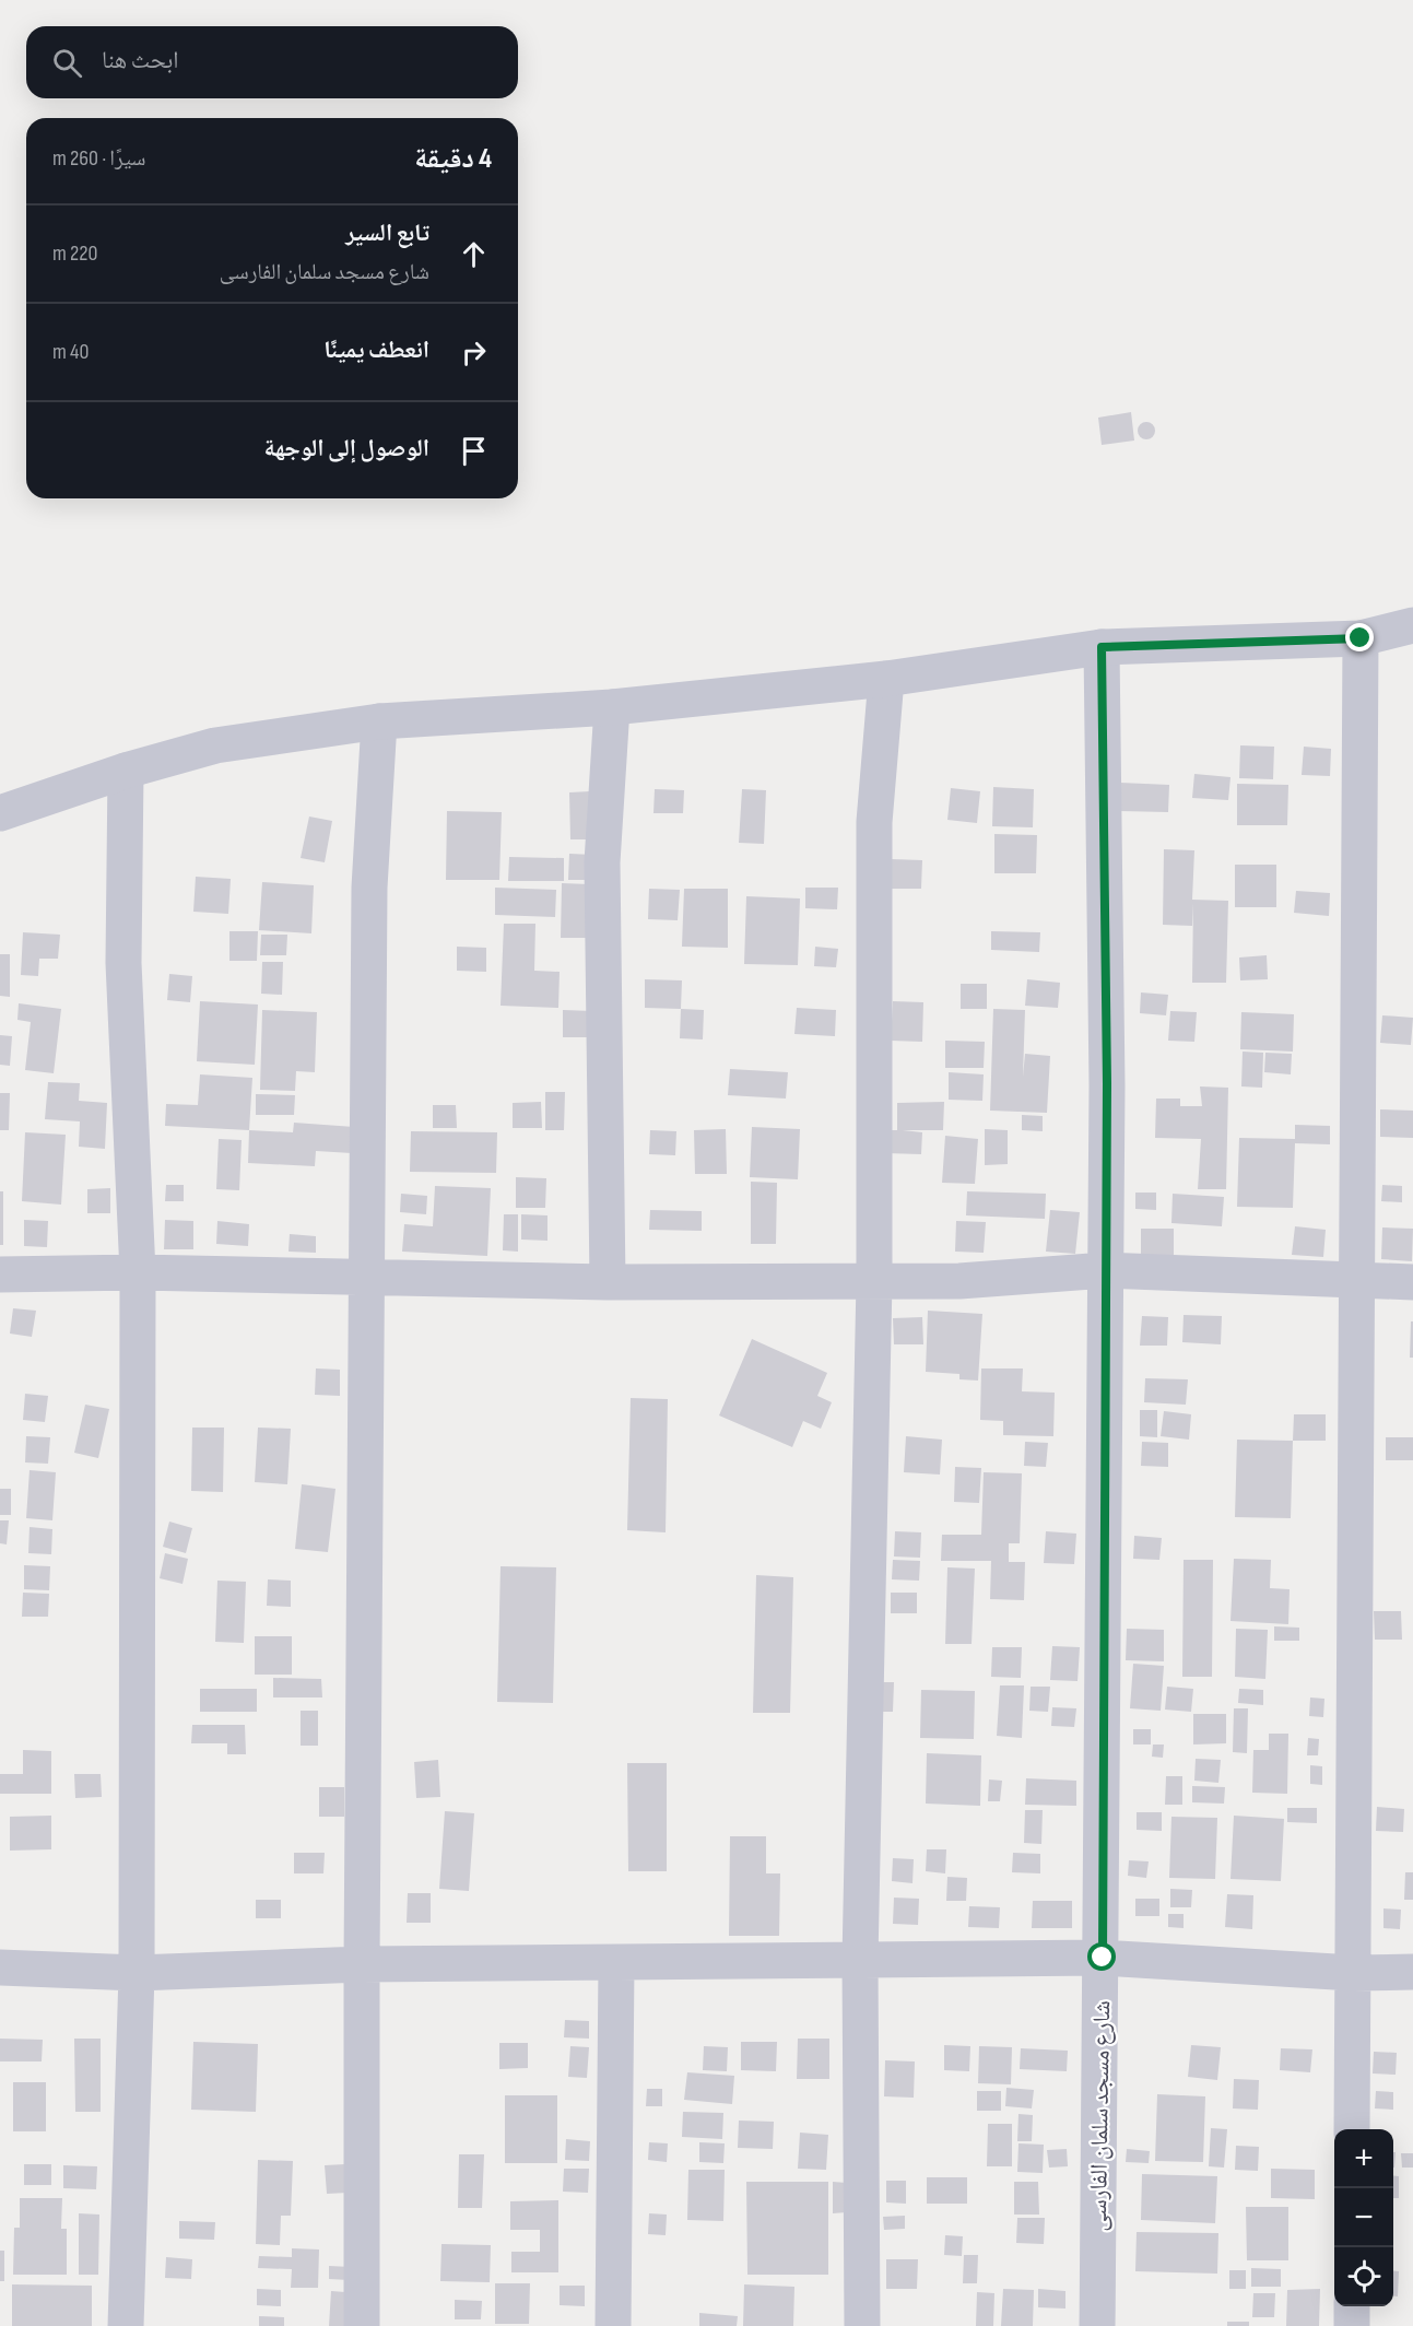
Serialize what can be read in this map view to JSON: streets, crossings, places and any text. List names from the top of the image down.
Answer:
{
  "streets": {
    "street": ["شارع مسجد سلمان الفارسى"]
  },
  "page": {
    "search": "ابحث هنا",
    "heading": ["4 دقيقة", "سيرًا · 260 m"],
    "list": [
      ["تابع السير", "شارع مسجد سلمان الفارسى", "220 m"],
      ["انعطف يمينًا", "40 m"],
      "الوصول إلى الوجهة"
    ],
    "map_buttons": ["+", "−"]
  }
}
